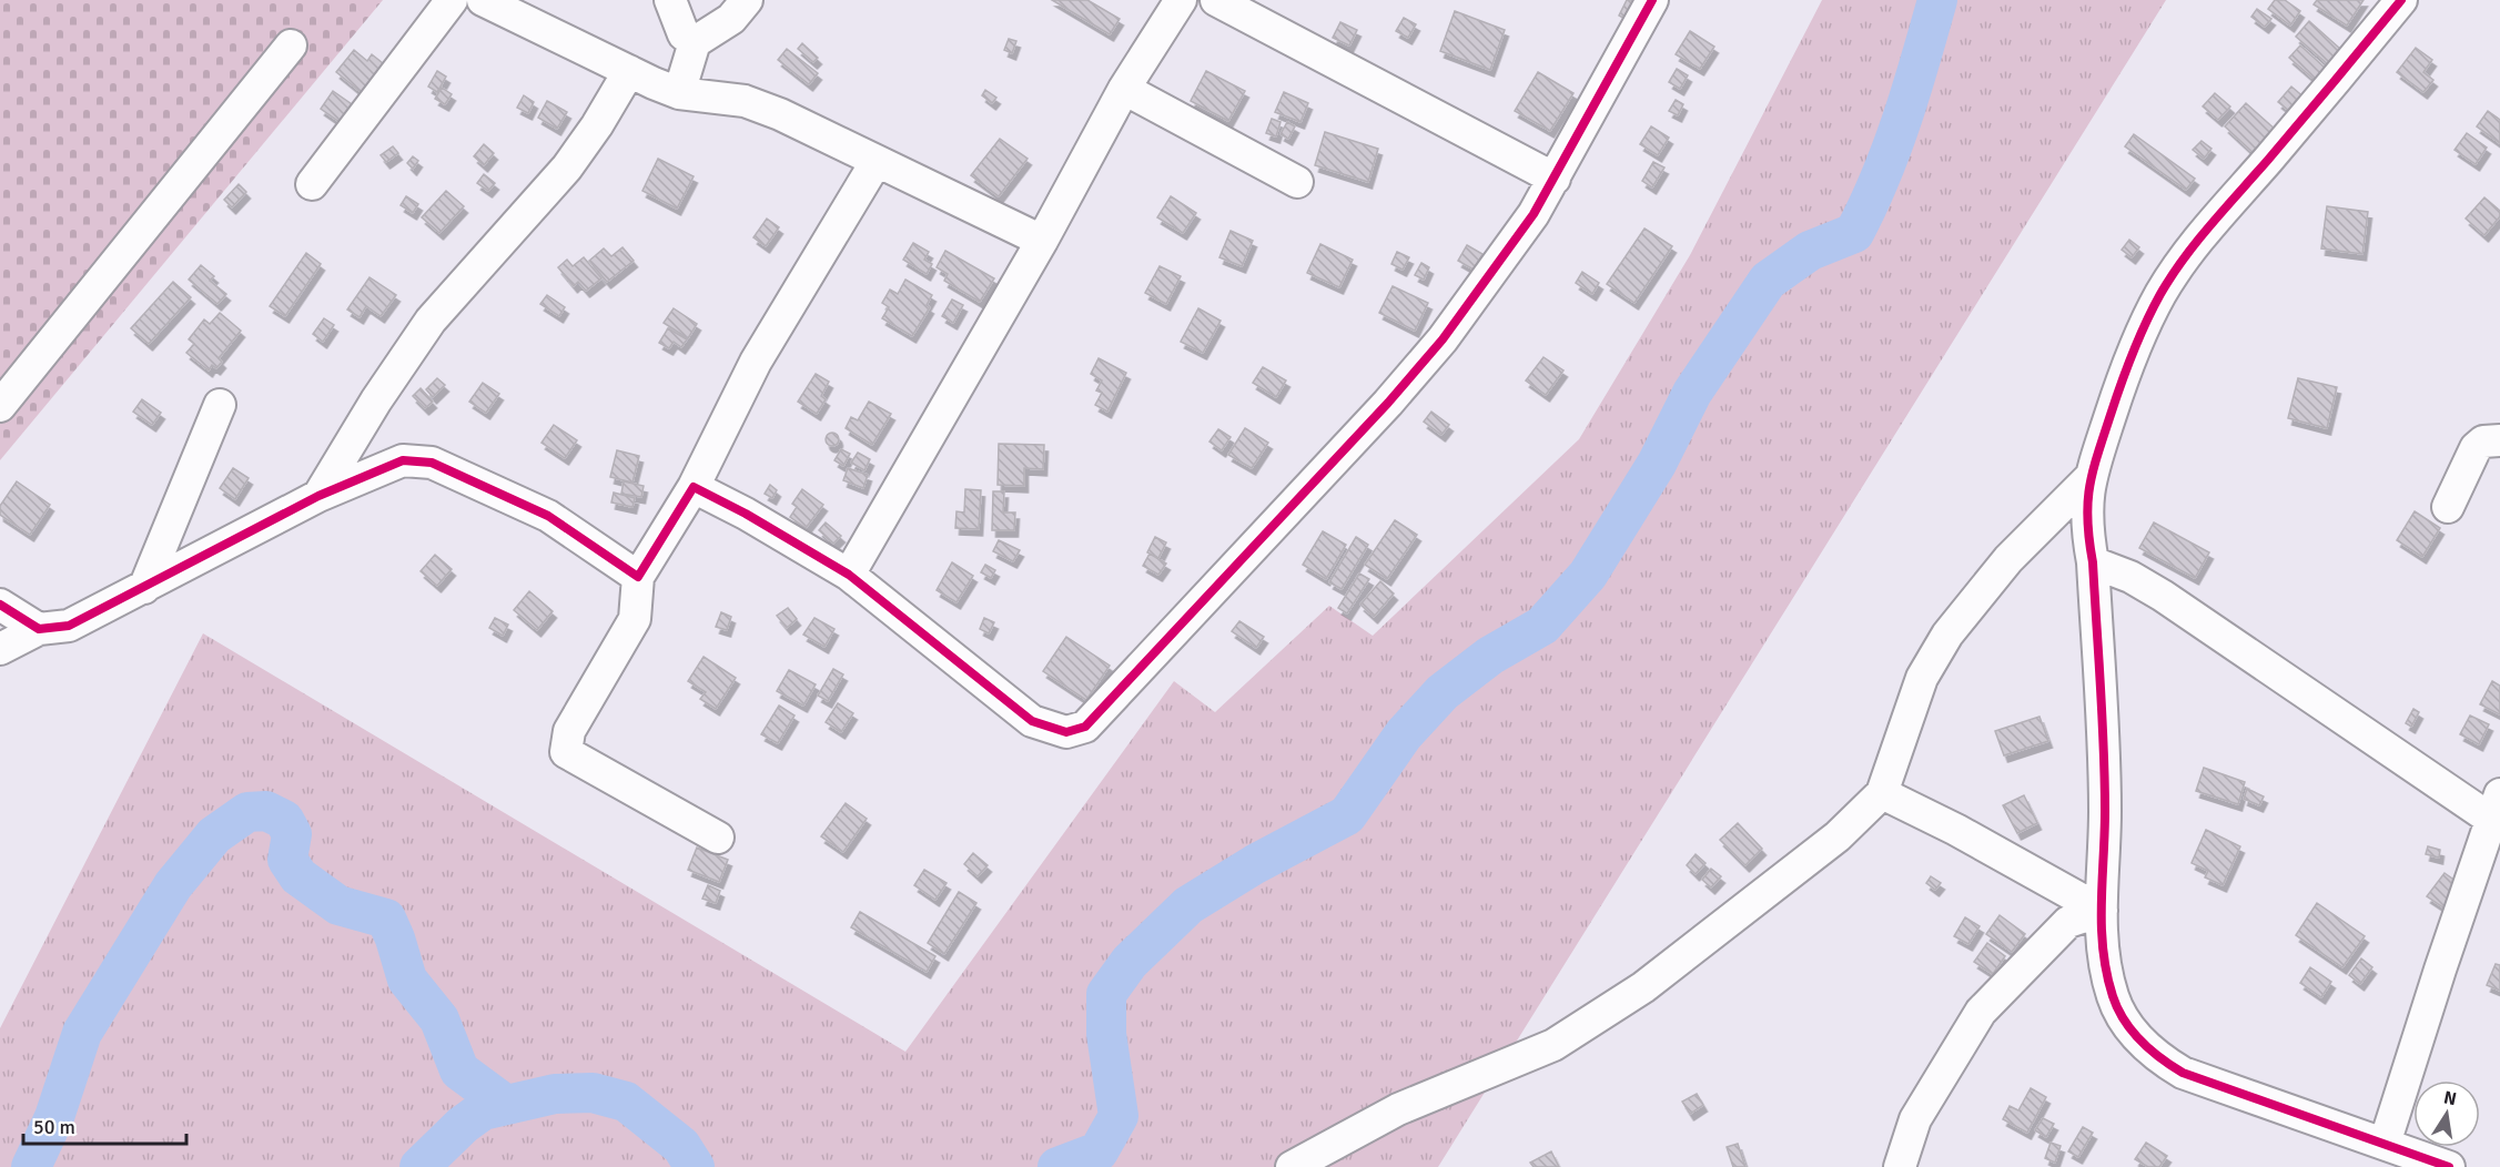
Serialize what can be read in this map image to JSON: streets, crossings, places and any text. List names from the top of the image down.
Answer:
{
  "scale_bar": "50 m",
  "north": "top"
}
